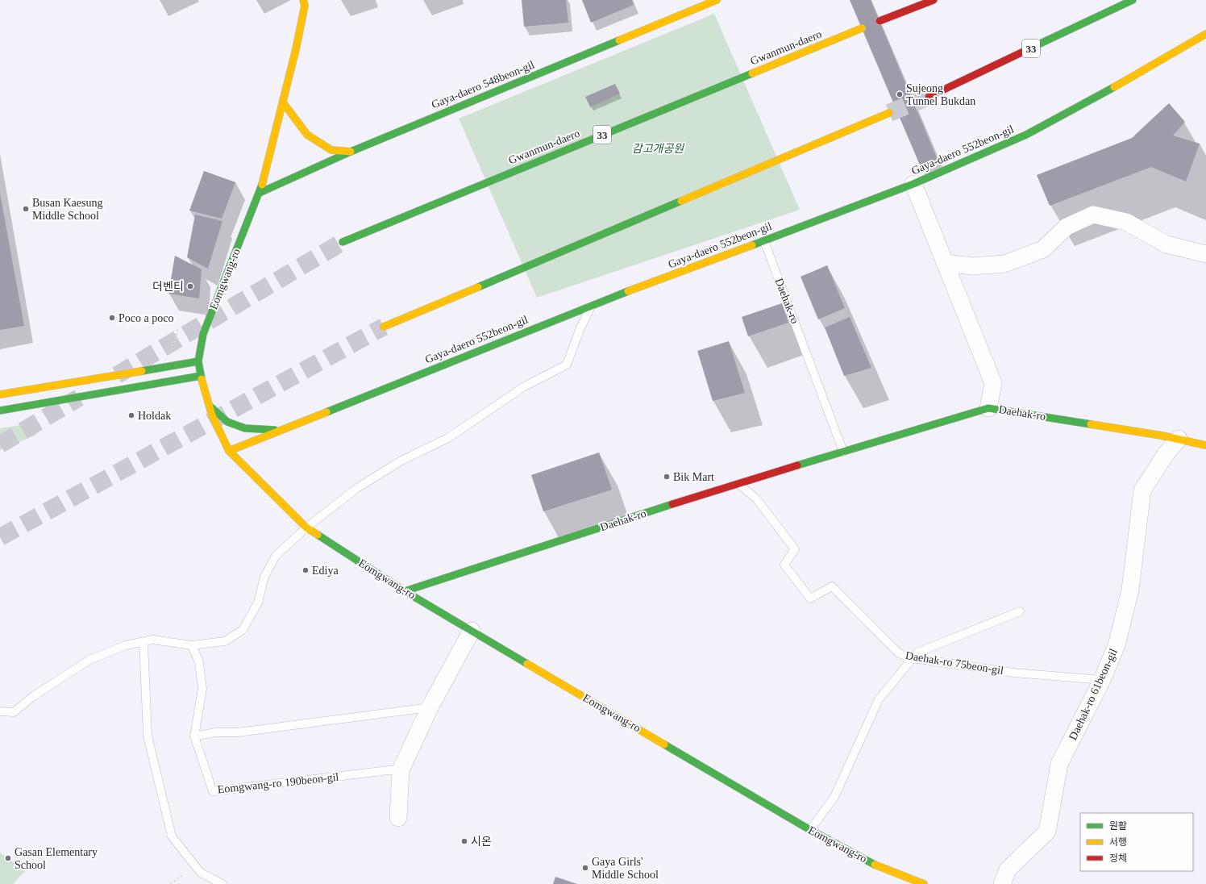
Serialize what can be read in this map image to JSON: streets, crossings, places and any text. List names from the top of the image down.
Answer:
{
  "streets": {
    "main road": [
      "Gwanmun-daero",
      "33",
      "Gaya-daero 548beon-gil",
      "Gaya-daero 552beon-gil",
      "Eomgwang-ro",
      "Daehak-ro"
    ],
    "street": ["Daehak-ro 61beon-gil"],
    "lane": ["Daehak-ro 75beon-gil", "Eomgwang-ro 190beon-gil"]
  },
  "crossings": [
    ["Gaya-daero 548beon-gil", "Eomgwang-ro"],
    ["Gaya-daero 552beon-gil", "Eomgwang-ro"],
    ["Gaya-daero 552beon-gil", "Daehak-ro"],
    ["Eomgwang-ro", "Daehak-ro"],
    ["Daehak-ro", "Daehak-ro 75beon-gil"],
    ["Daehak-ro", "Daehak-ro 61beon-gil"],
    ["Daehak-ro 75beon-gil", "Daehak-ro 61beon-gil"]
  ],
  "parks": ["감고개공원"],
  "places": [
    "Sujeong Tunnel Bukdan",
    "Busan Kaesung Middle School",
    "더벤티",
    "Poco a poco",
    "Holdak",
    "Bik Mart",
    "Ediya",
    "시온",
    "Gasan Elementary School",
    "Gaya Girls' Middle School"
  ],
  "legend": ["원활", "서행", "정체"]
}
